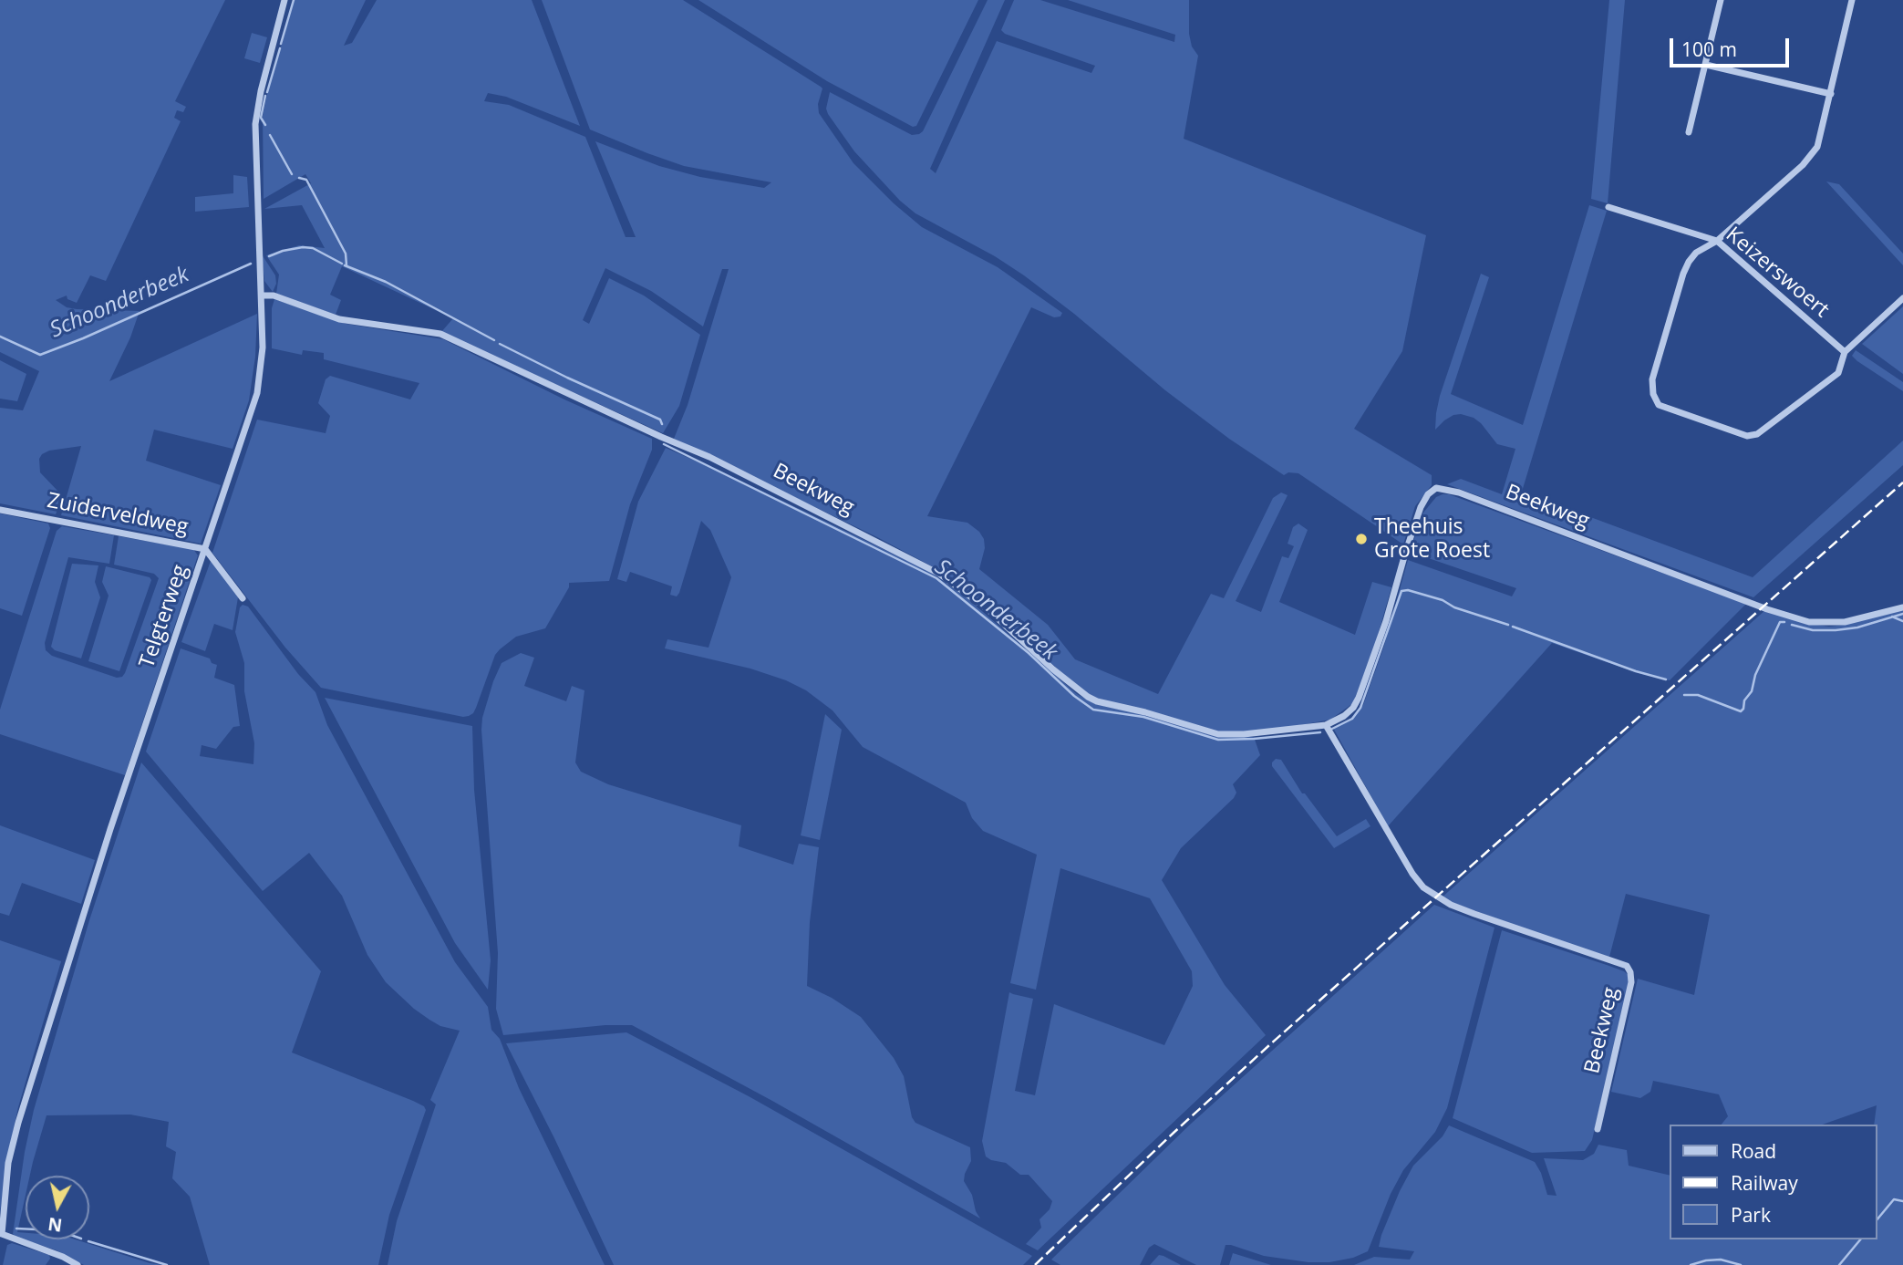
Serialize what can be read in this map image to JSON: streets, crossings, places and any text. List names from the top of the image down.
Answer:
{
  "streets": {
    "street": [
      "Keizerswoert",
      "Beekweg",
      "Zuiderveldweg",
      "Telgterweg"
    ]
  },
  "crossings": [
    ["Beekweg", "Telgterweg"],
    ["Zuiderveldweg", "Telgterweg"]
  ],
  "water": ["Schoonderbeek"],
  "places": ["Theehuis Grote Roest"],
  "legend": ["Road", "Railway", "Park"],
  "scale_bar": "100 m",
  "north": "bottom"
}
